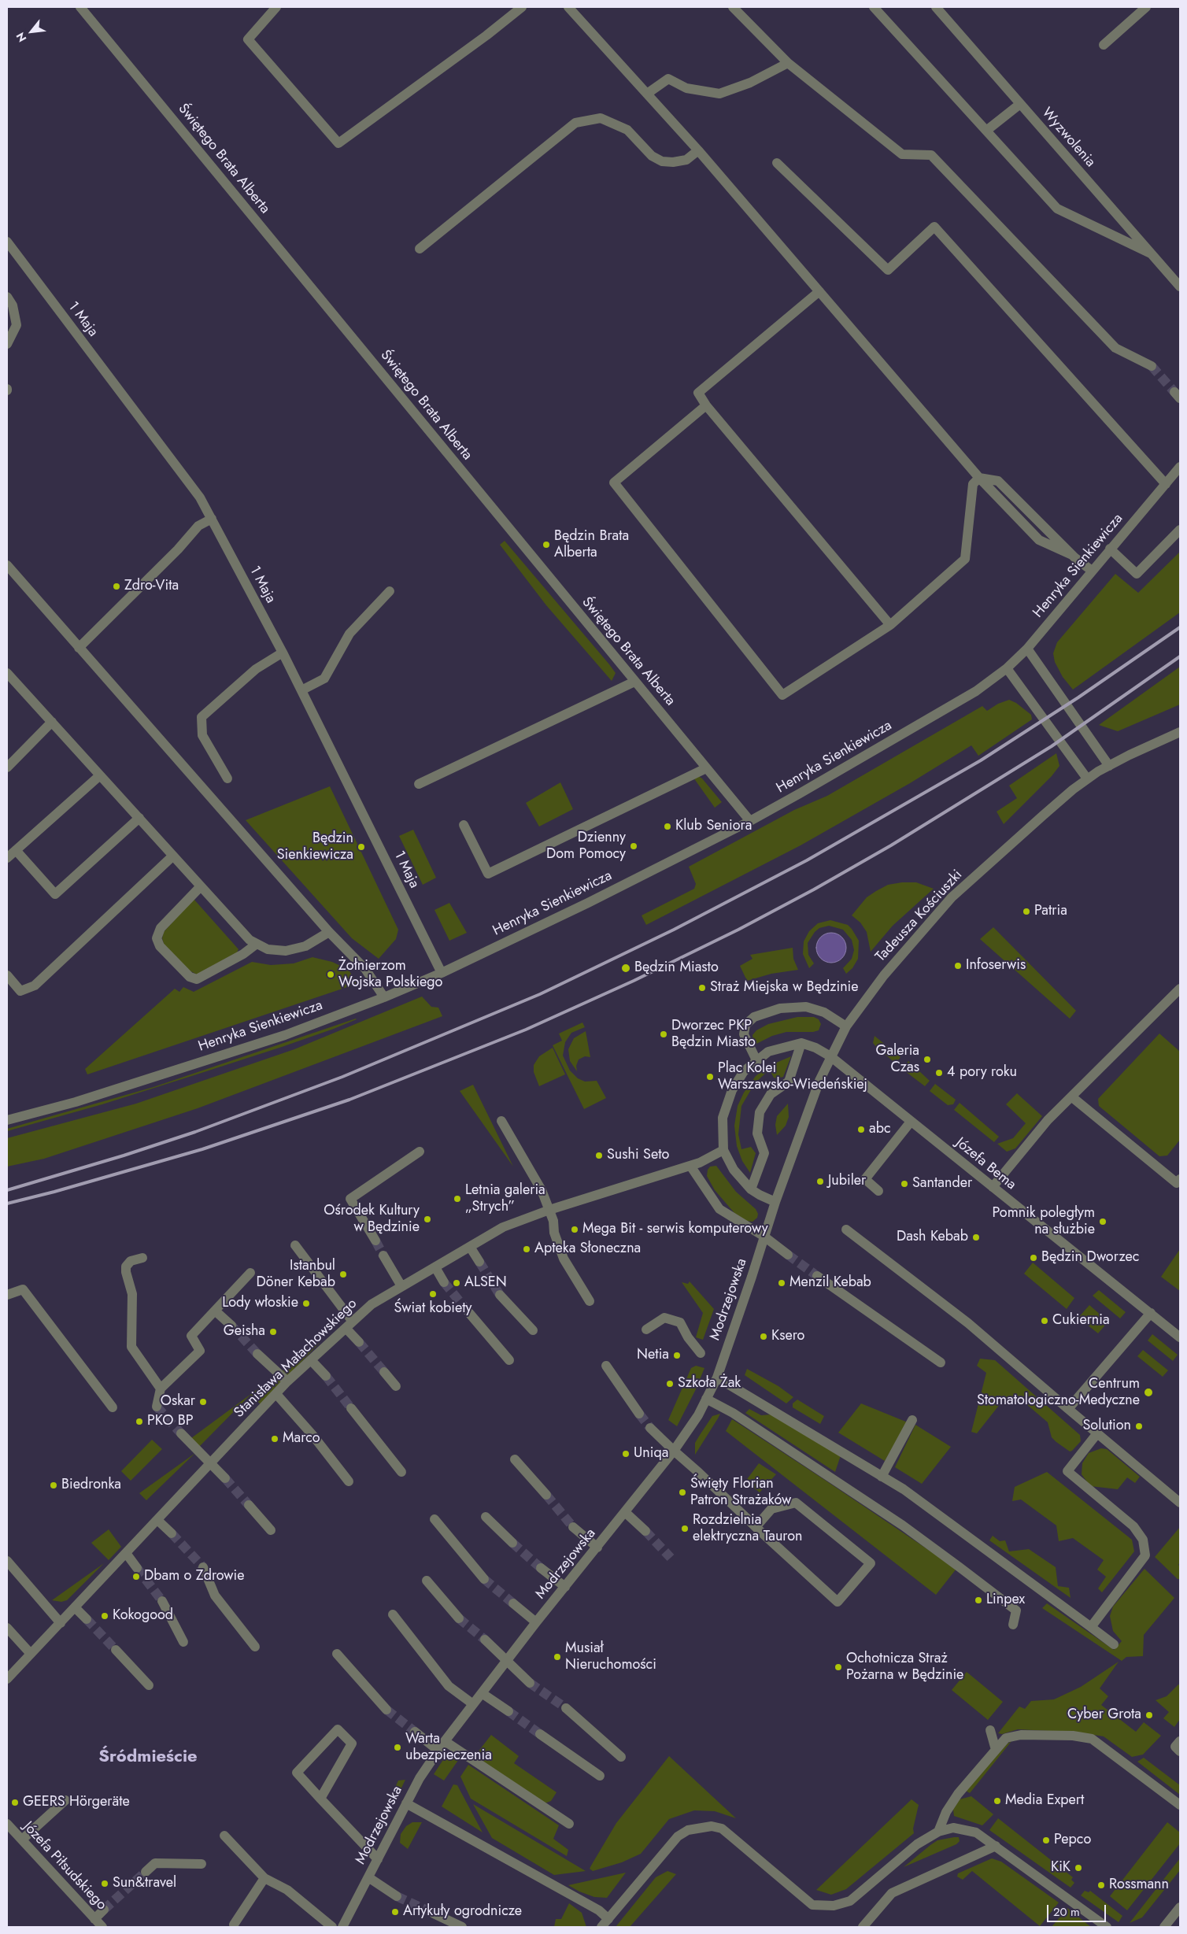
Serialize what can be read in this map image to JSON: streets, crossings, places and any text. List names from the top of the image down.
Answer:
{
  "streets": {
    "street": [
      "Wyzwolenia",
      "Świętego Brata Alberta",
      "1 Maja",
      "Henryka Sienkiewicza",
      "Tadeusza Kościuszki",
      "Józefa Bema",
      "Modrzejowska",
      "Stanisława Małachowskiego",
      "Józefa Piłsudskiego"
    ]
  },
  "crossings": [
    ["Świętego Brata Alberta", "Henryka Sienkiewicza"],
    ["1 Maja", "Henryka Sienkiewicza"],
    ["Tadeusza Kościuszki", "Józefa Bema"],
    ["Tadeusza Kościuszki", "Modrzejowska"]
  ],
  "districts": ["Śródmieście"],
  "places": [
    "Będzin Brata Alberta",
    "Zdro-Vita",
    "Klub Seniora",
    "Dzienny Dom Pomocy",
    "Będzin Sienkiewicza",
    "Patria",
    "Infoserwis",
    "Będzin Miasto",
    "Żołnierzom Wojska Polskiego",
    "Straż Miejska w Będzinie",
    "Dworzec PKP Będzin Miasto",
    "Galeria Czas",
    "4 pory roku",
    "Plac Kolei Warszawsko-Wiedeńskiej",
    "abc",
    "Sushi Seto",
    "Jubiler",
    "Santander",
    "Letnia galeria „Strych”",
    "Ośrodek Kultury w Będzinie",
    "Pomnik poległym na służbie",
    "Mega Bit - serwis komputerowy",
    "Dash Kebab",
    "Apteka Słoneczna",
    "Będzin Dworzec",
    "Istanbul Döner Kebab",
    "ALSEN",
    "Menzil Kebab",
    "Świat kobiety",
    "Lody włoskie",
    "Cukiernia",
    "Geisha",
    "Ksero",
    "Netia",
    "Szkoła Żak",
    "Centrum Stomatologiczno-Medyczne",
    "Oskar",
    "PKO BP",
    "Solution",
    "Marco",
    "Uniqa",
    "Biedronka",
    "Święty Florian Patron Strażaków",
    "Rozdzielnia elektryczna Tauron",
    "Dbam o Zdrowie",
    "Linpex",
    "Kokogood",
    "Musiał Nieruchomości",
    "Ochotnicza Straż Pożarna w Będzinie",
    "Cyber Grota",
    "Warta ubezpieczenia",
    "Media Expert",
    "GEERS Hörgeräte",
    "Pepco",
    "KiK",
    "Sun&travel",
    "Rossmann",
    "Artykuły ogrodnicze"
  ],
  "scale_bar": "20 m",
  "north": "bottom left"
}
